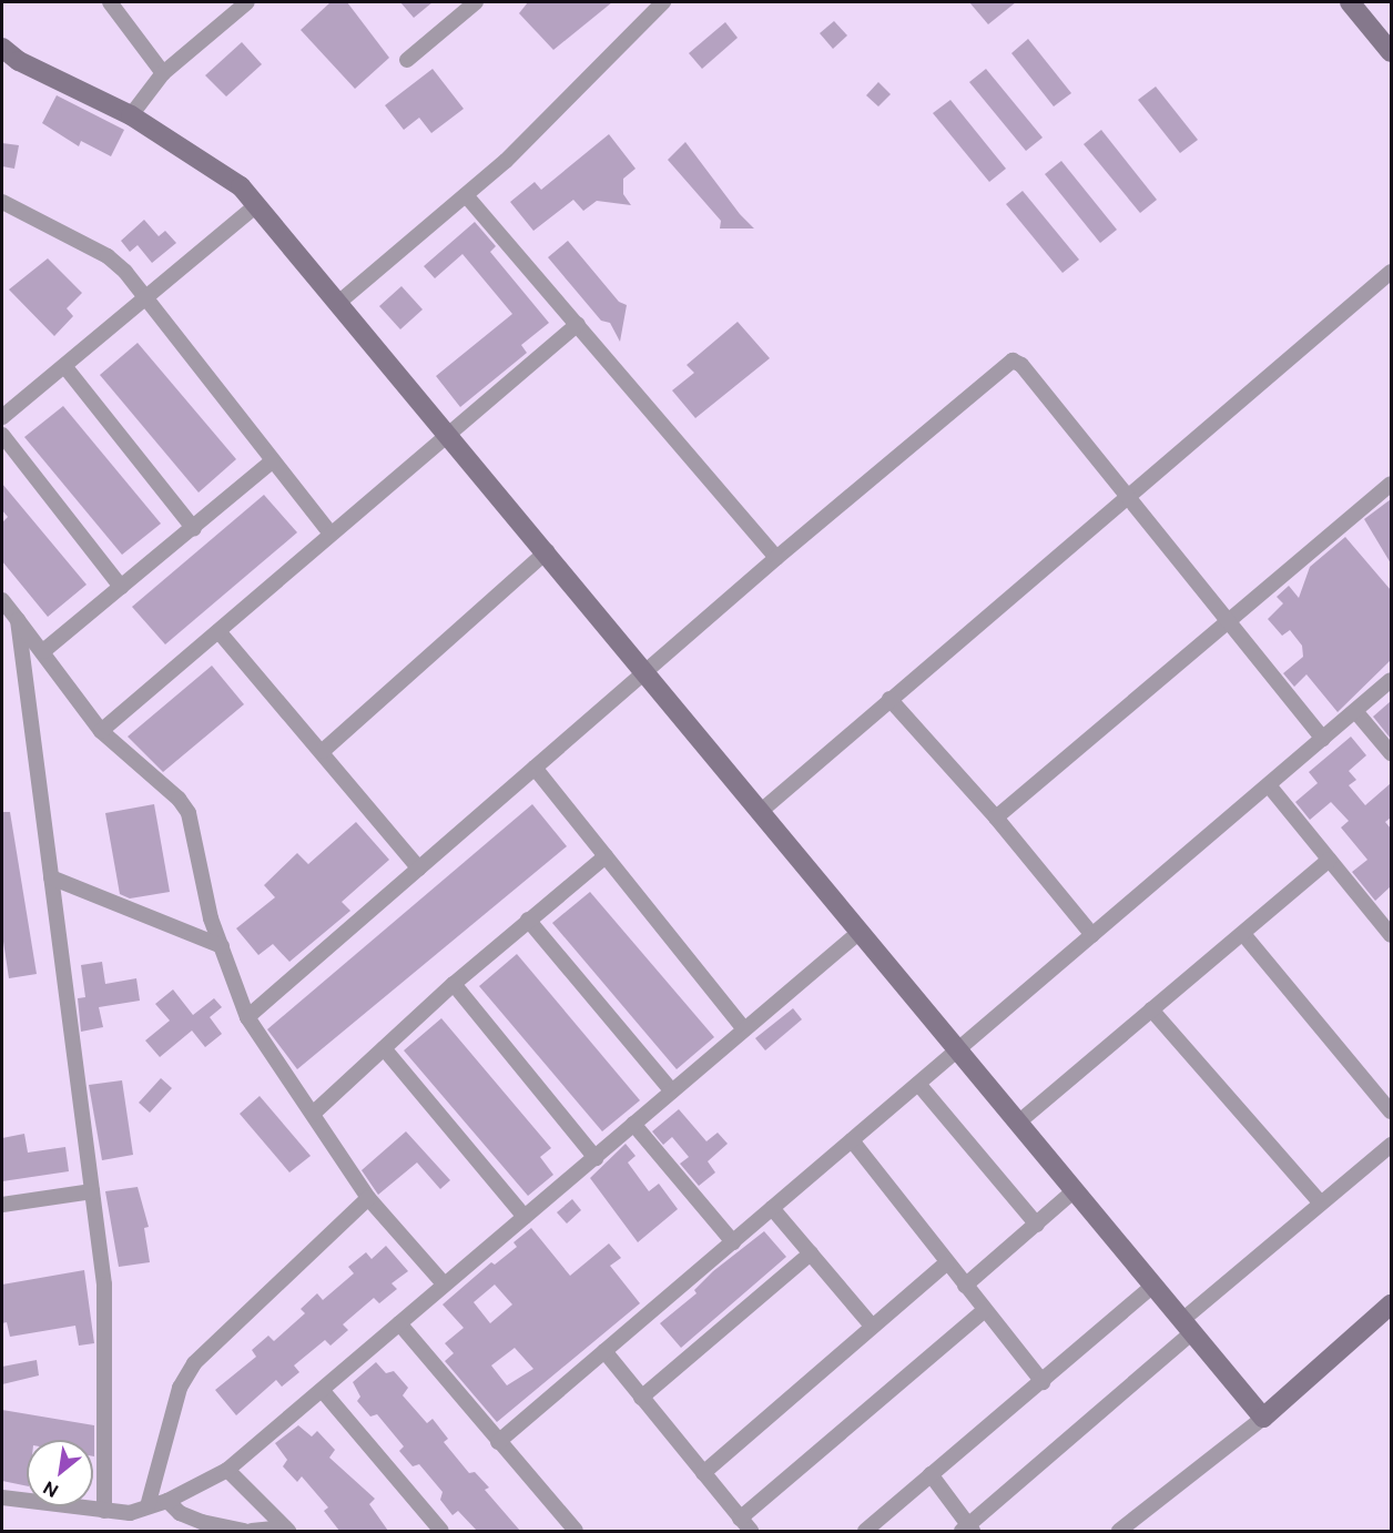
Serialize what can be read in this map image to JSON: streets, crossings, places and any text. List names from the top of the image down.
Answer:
{
  "north": "bottom left"
}
